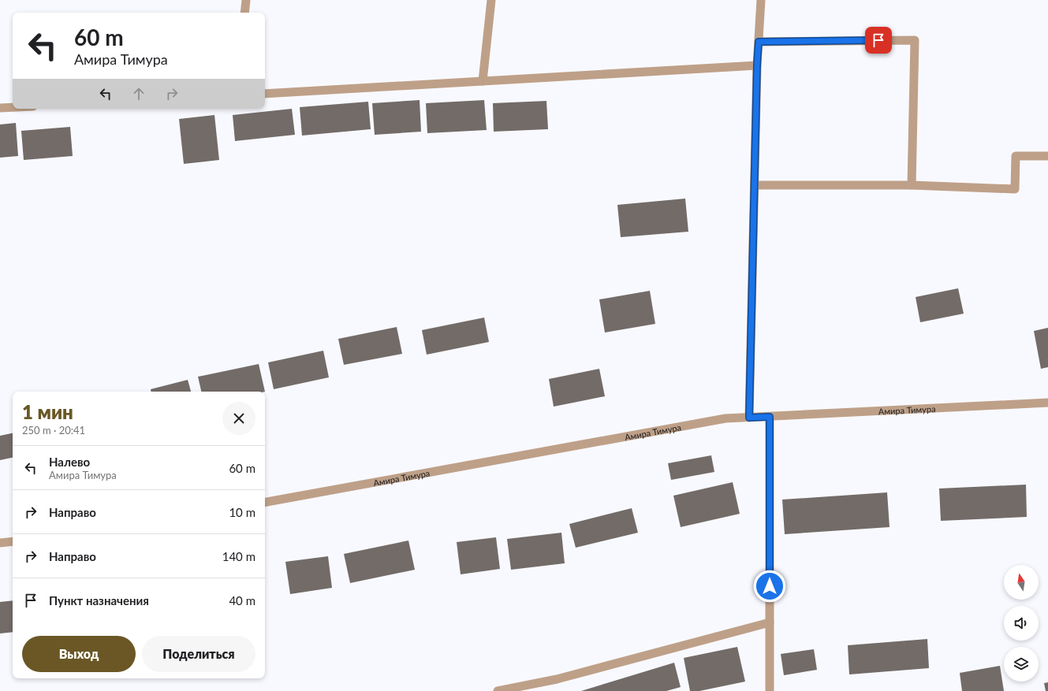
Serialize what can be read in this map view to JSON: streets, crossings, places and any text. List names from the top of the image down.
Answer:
{
  "streets": {
    "street": ["Амира Тимура"]
  },
  "north": "top",
  "page": {
    "turn": ["60 m", "Амира Тимура"],
    "heading": ["1 мин", "250 m · 20:41"],
    "list": [
      {
        "name": "Налево",
        "note": "Амира Тимура",
        "value": "60 m"
      },
      {
        "name": "Направо",
        "value": "10 m"
      },
      {
        "name": "Направо",
        "value": "140 m"
      },
      {
        "name": "Пункт назначения",
        "value": "40 m"
      }
    ],
    "buttons": ["Выход", "Поделиться"]
  }
}
